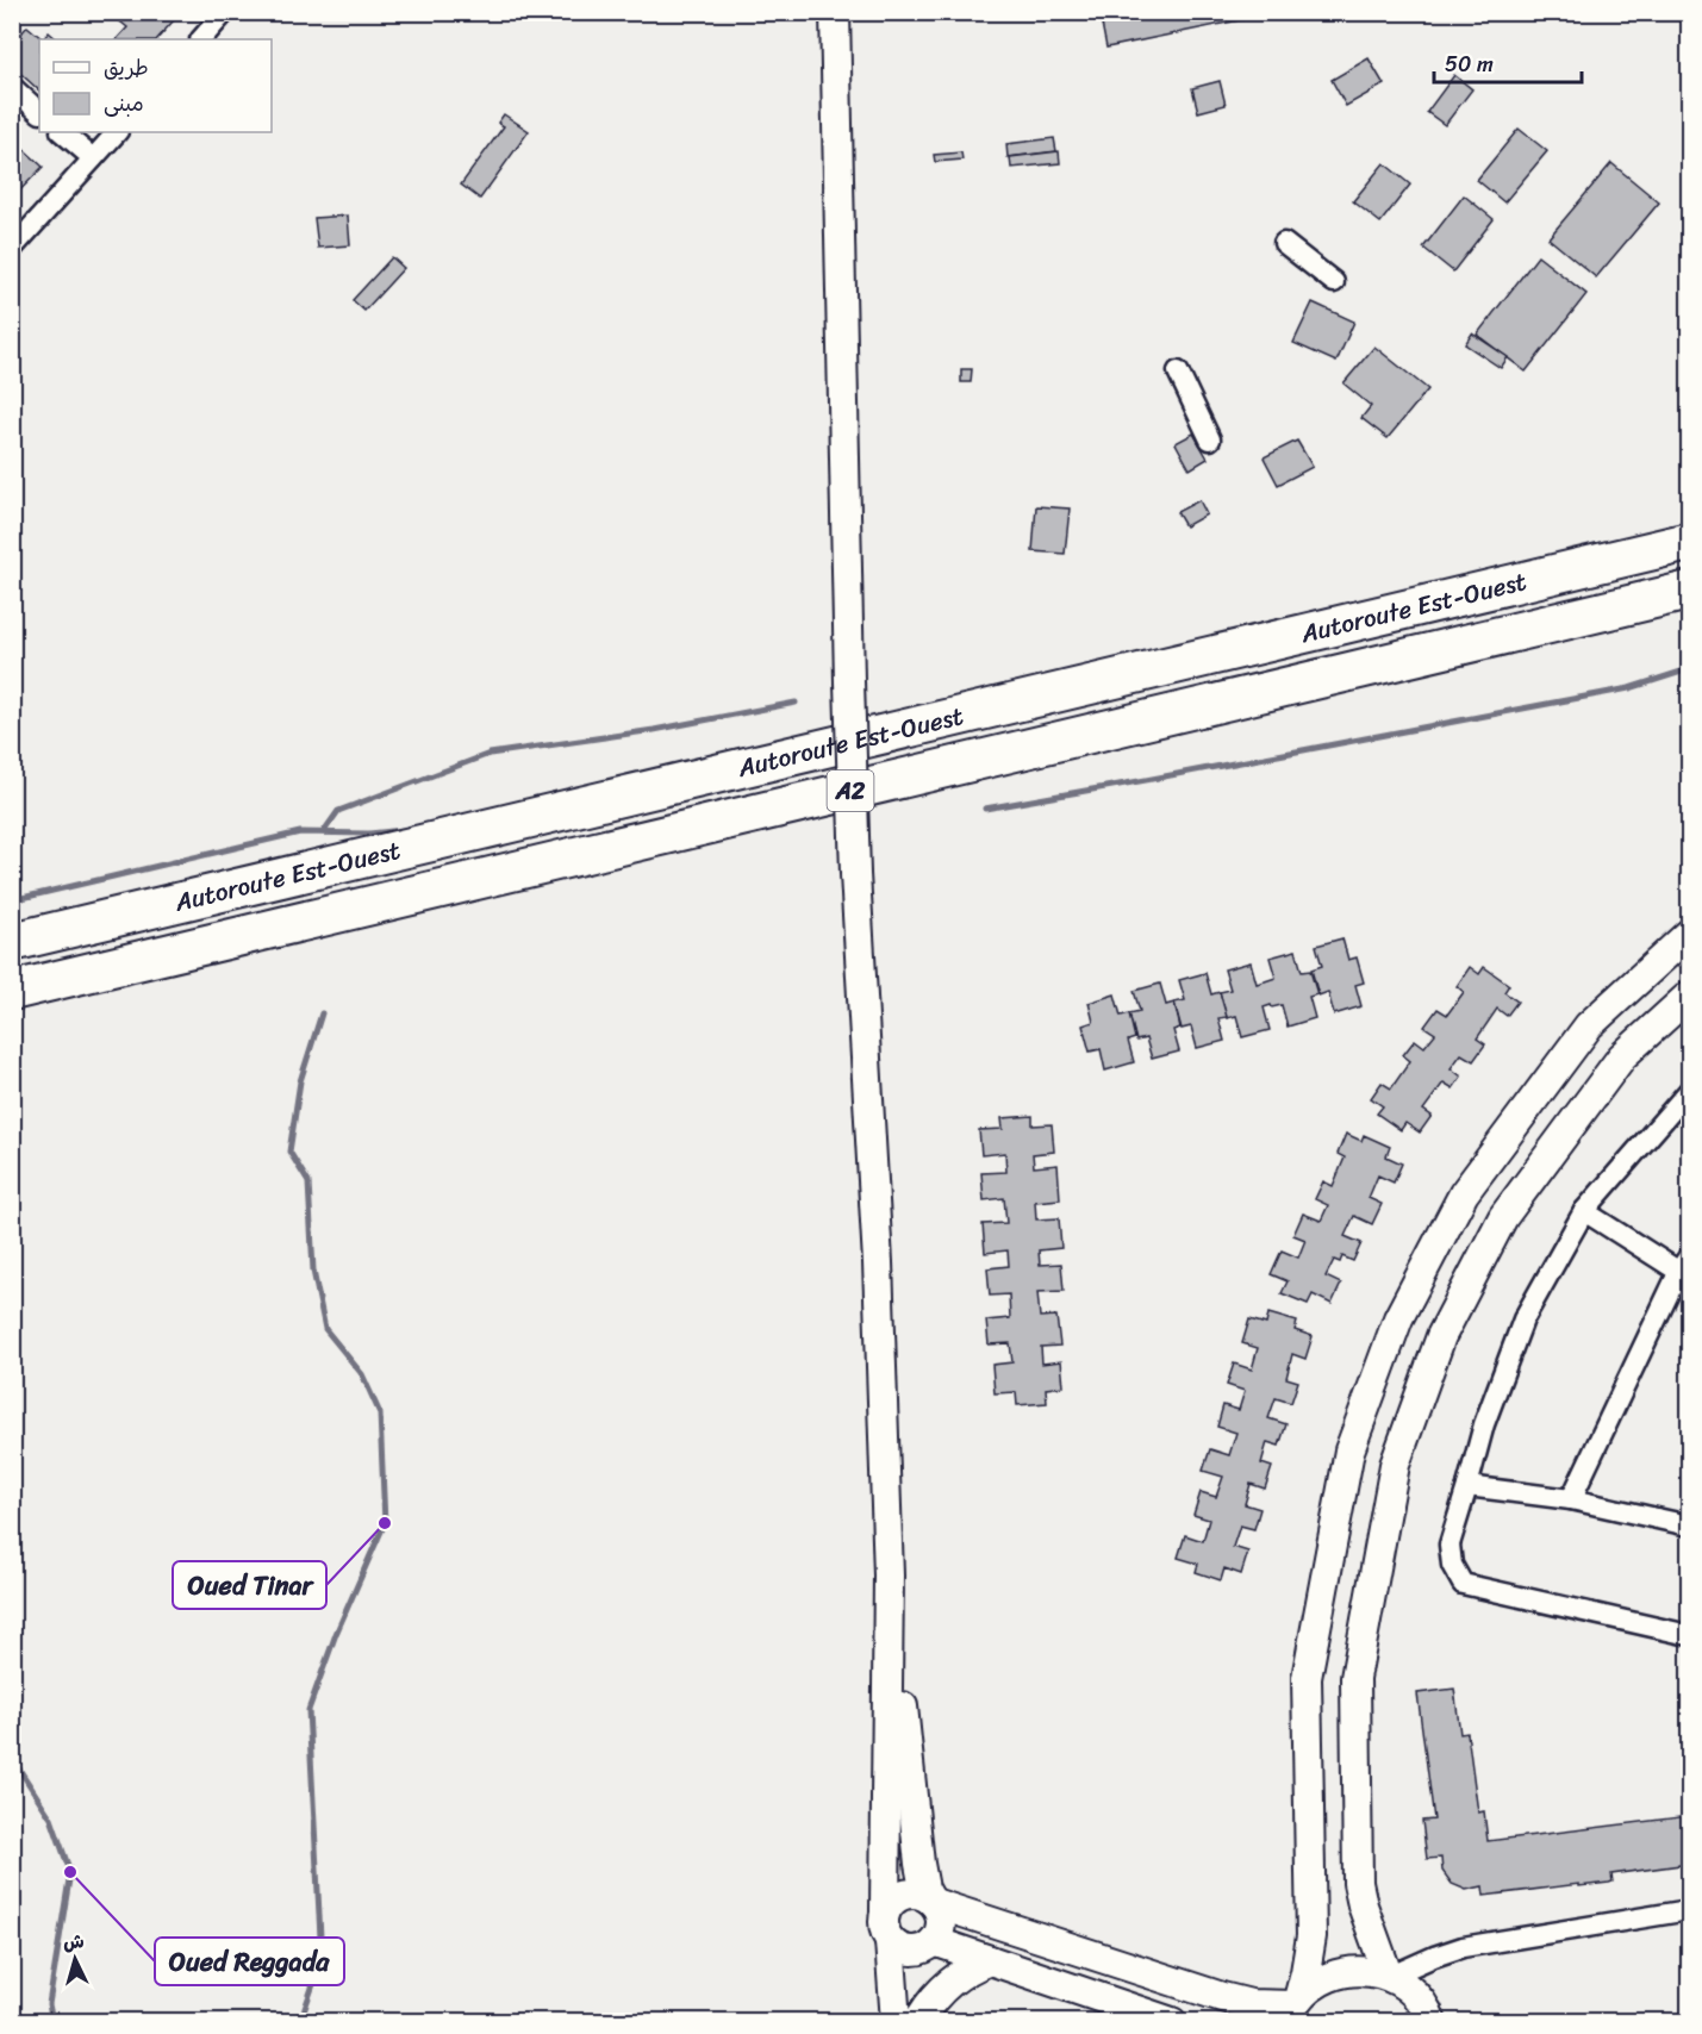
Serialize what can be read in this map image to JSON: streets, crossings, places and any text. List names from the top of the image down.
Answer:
{
  "streets": {
    "highway": ["Autoroute Est-Ouest", "A2"]
  },
  "places": ["Oued Tinar", "Oued Reggada"],
  "legend": ["طريق", "مبنى"],
  "scale_bar": "50 m",
  "north": "top"
}
